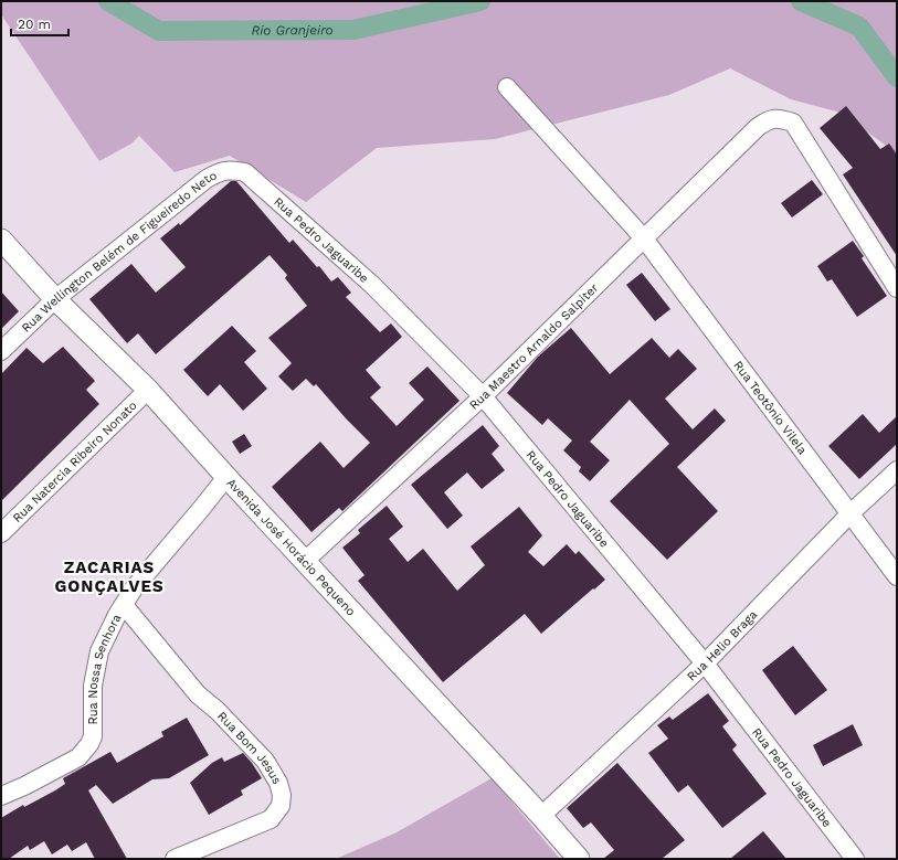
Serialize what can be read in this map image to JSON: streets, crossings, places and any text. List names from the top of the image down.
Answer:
{
  "streets": {
    "street": [
      "Rua Pedro Jaguaribe",
      "Rua Wellington Belém de Figueiredo Neto",
      "Rua Maestro Arnaldo Salpiter",
      "Rua Teotônio Vilela",
      "Rua Natercia Ribeiro Nonato",
      "Avenida José Horácio Pequeno",
      "Rua Helio Braga",
      "Rua Nossa Senhora",
      "Rua Bom Jesus"
    ]
  },
  "crossings": [
    ["Rua Pedro Jaguaribe", "Rua Wellington Belém de Figueiredo Neto"],
    ["Rua Pedro Jaguaribe", "Rua Maestro Arnaldo Salpiter"],
    ["Rua Pedro Jaguaribe", "Rua Helio Braga"],
    ["Rua Wellington Belém de Figueiredo Neto", "Avenida José Horácio Pequeno"],
    ["Rua Maestro Arnaldo Salpiter", "Rua Teotônio Vilela"],
    ["Rua Maestro Arnaldo Salpiter", "Avenida José Horácio Pequeno"],
    ["Rua Teotônio Vilela", "Rua Helio Braga"],
    ["Rua Natercia Ribeiro Nonato", "Avenida José Horácio Pequeno"],
    ["Avenida José Horácio Pequeno", "Rua Helio Braga"],
    ["Avenida José Horácio Pequeno", "Rua Nossa Senhora"],
    ["Rua Nossa Senhora", "Rua Bom Jesus"]
  ],
  "districts": ["ZACARIAS GONÇALVES"],
  "water": ["Rio Granjeiro"],
  "scale_bar": "20 m"
}
